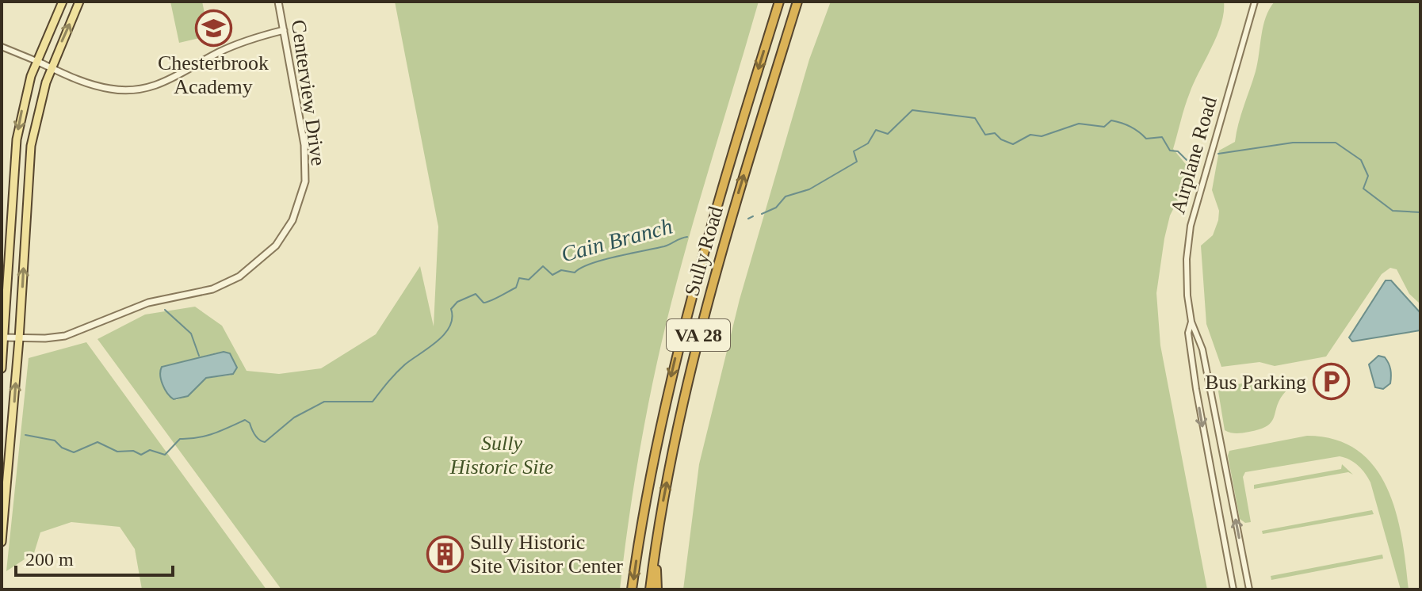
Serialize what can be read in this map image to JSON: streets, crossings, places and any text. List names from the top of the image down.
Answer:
{
  "streets": {
    "highway": ["Sully Road", "VA 28"],
    "street": ["Centerview Drive", "Airplane Road"]
  },
  "water": ["Cain Branch"],
  "parks": ["Sully Historic Site"],
  "places": {
    "school or university": ["Chesterbrook Academy"],
    "parking": ["Bus Parking"],
    "building": ["Sully Historic Site Visitor Center"]
  },
  "scale_bar": "200 m"
}
